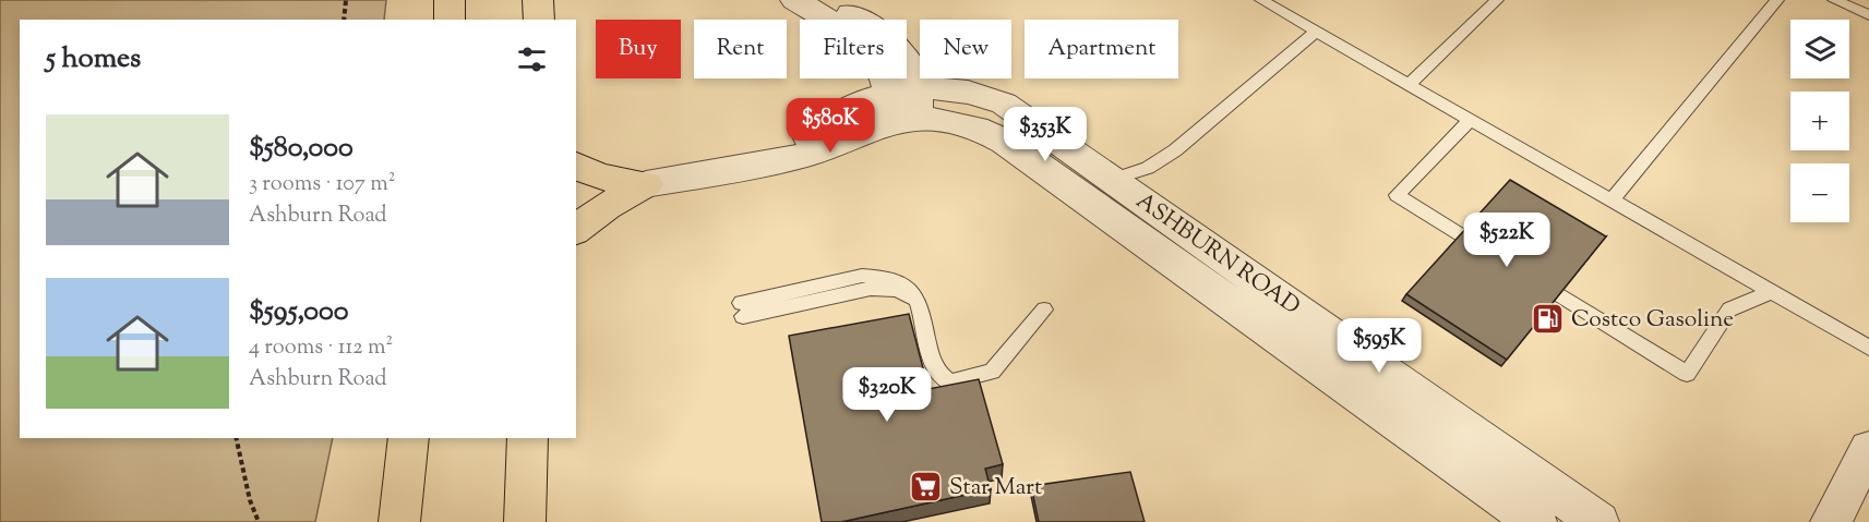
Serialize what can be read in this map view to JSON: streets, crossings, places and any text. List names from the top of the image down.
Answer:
{
  "streets": {
    "street": ["ASHBURN ROAD"]
  },
  "places": {
    "fuel station": ["Costco Gasoline"],
    "supermarket": ["Star Mart"]
  },
  "page": {
    "map_buttons": ["+", "−"],
    "chip": [
      "Buy",
      "Rent",
      "Filters",
      "New",
      "Apartment"
    ],
    "heading": "5 homes",
    "price": [
      "$580K",
      "$353K",
      "$522K",
      "$595K",
      "$320K"
    ],
    "list": [
      {
        "name": "$580,000",
        "note": "3 rooms · 107 m² · Ashburn Road"
      },
      {
        "name": "$595,000",
        "note": "4 rooms · 112 m² · Ashburn Road"
      }
    ]
  }
}
